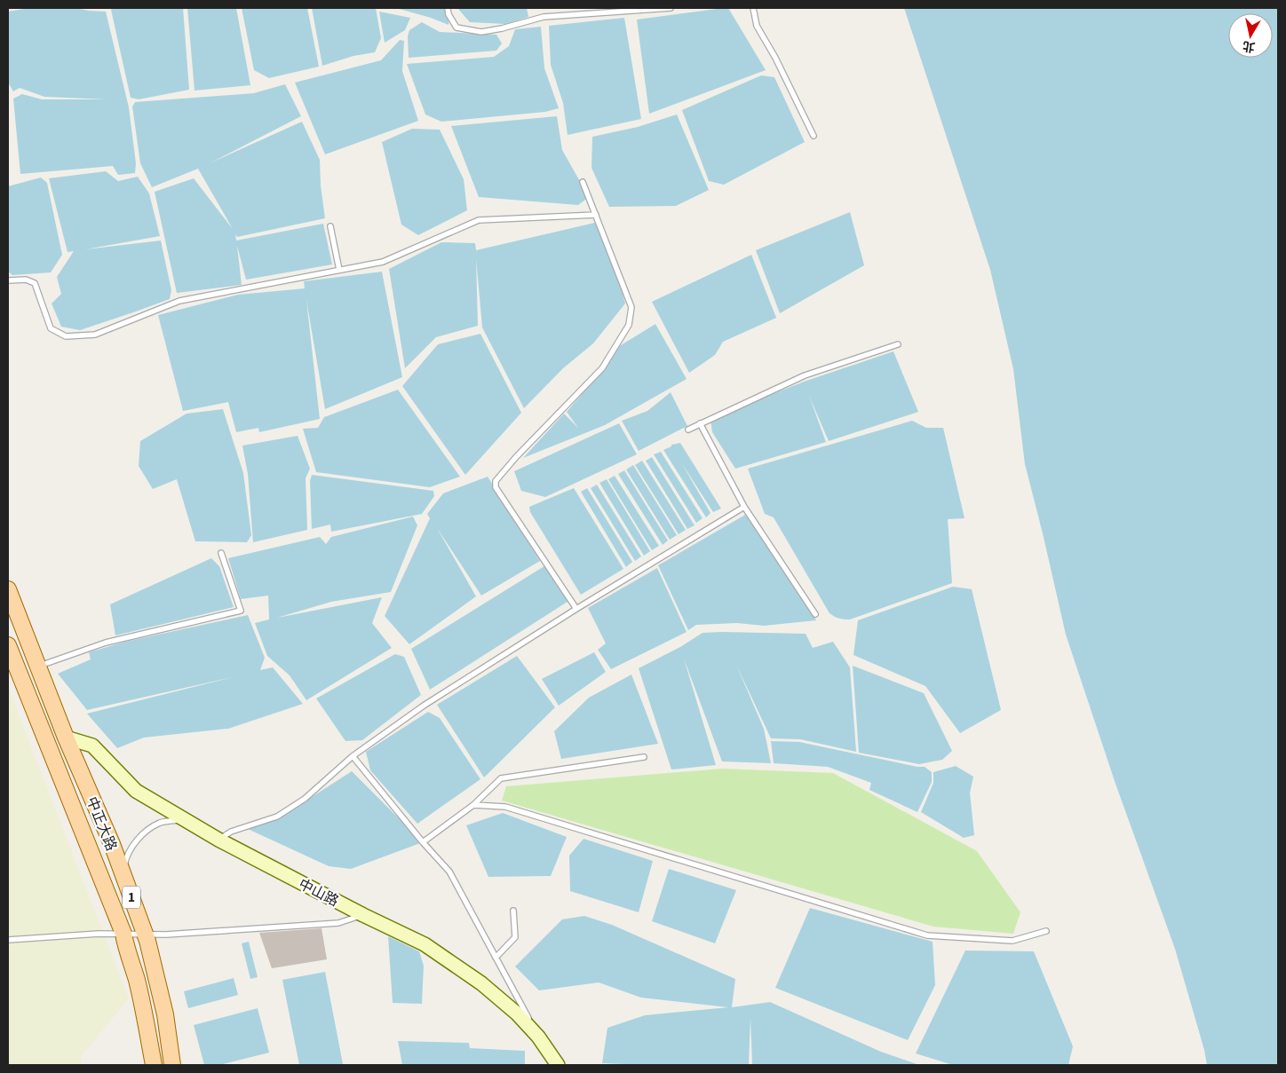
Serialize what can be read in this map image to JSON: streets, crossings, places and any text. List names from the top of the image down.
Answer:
{
  "streets": {
    "main road": ["中正大路", "1"],
    "street": ["中山路"]
  },
  "crossings": [
    ["中正大路", "中山路"]
  ],
  "north": "bottom"
}
